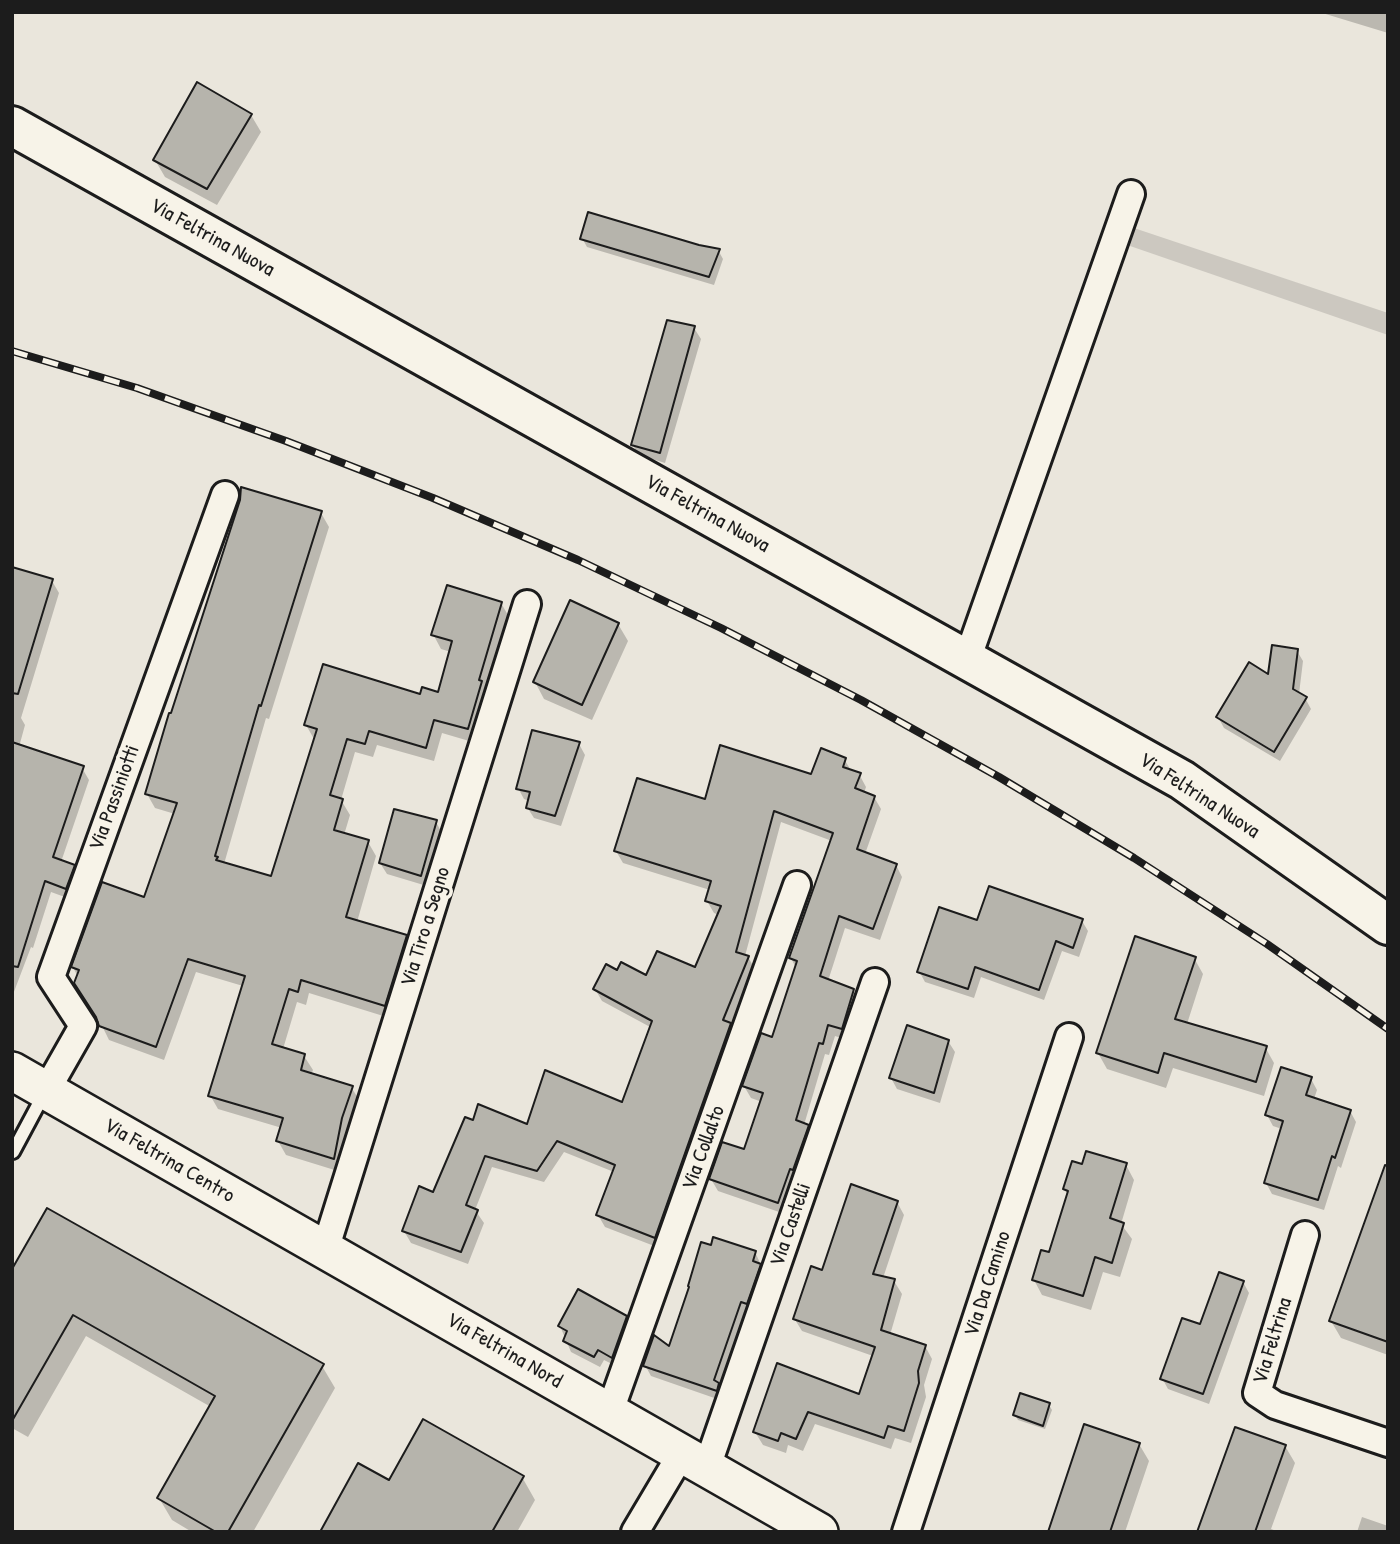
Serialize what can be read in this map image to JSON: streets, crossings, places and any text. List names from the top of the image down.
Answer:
{
  "streets": {
    "main road": ["Via Feltrina Nuova", "Via Feltrina Centro", "Via Feltrina Nord"],
    "street": [
      "Via Passiniotti",
      "Via Tiro a Segno",
      "Via Collalto",
      "Via Castelli",
      "Via Da Camino",
      "Via Feltrina"
    ]
  },
  "crossings": [
    ["Via Passiniotti", "Via Feltrina Centro"],
    ["Via Tiro a Segno", "Via Feltrina Centro"],
    ["Via Tiro a Segno", "Via Feltrina Nord"],
    ["Via Collalto", "Via Feltrina Nord"],
    ["Via Feltrina Centro", "Via Feltrina Nord"],
    ["Via Castelli", "Via Feltrina Nord"]
  ]
}
